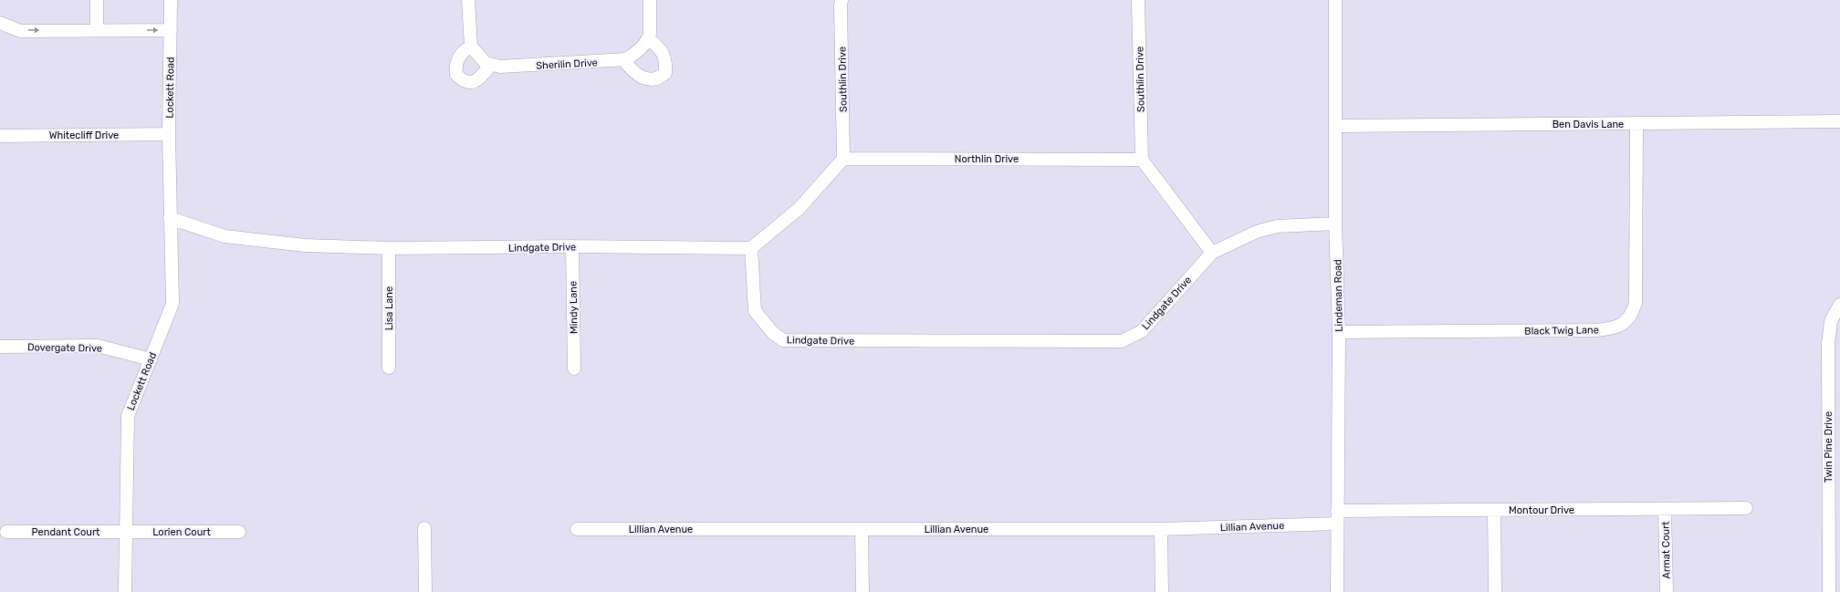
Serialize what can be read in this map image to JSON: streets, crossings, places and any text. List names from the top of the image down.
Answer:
{
  "streets": {
    "street": [
      "Sherilin Drive",
      "Southlin Drive",
      "Lockett Road",
      "Ben Davis Lane",
      "Whitecliff Drive",
      "Northlin Drive",
      "Lindgate Drive",
      "Lindeman Road",
      "Mindy Lane",
      "Lisa Lane",
      "Black Twig Lane",
      "Dovergate Drive",
      "Twin Pine Drive",
      "Montour Drive",
      "Lillian Avenue",
      "Pendant Court",
      "Lorien Court",
      "Armat Court"
    ]
  },
  "crossings": [
    ["Southlin Drive", "Northlin Drive"],
    ["Lockett Road", "Whitecliff Drive"],
    ["Lockett Road", "Lindgate Drive"],
    ["Lockett Road", "Dovergate Drive"],
    ["Lockett Road", "Pendant Court"],
    ["Lockett Road", "Lorien Court"],
    ["Ben Davis Lane", "Lindeman Road"],
    ["Ben Davis Lane", "Black Twig Lane"],
    ["Lindgate Drive", "Lindeman Road"],
    ["Lindgate Drive", "Mindy Lane"],
    ["Lindgate Drive", "Lisa Lane"],
    ["Lindeman Road", "Black Twig Lane"],
    ["Lindeman Road", "Montour Drive"],
    ["Lindeman Road", "Lillian Avenue"],
    ["Montour Drive", "Lillian Avenue"],
    ["Montour Drive", "Armat Court"],
    ["Pendant Court", "Lorien Court"]
  ]
}
